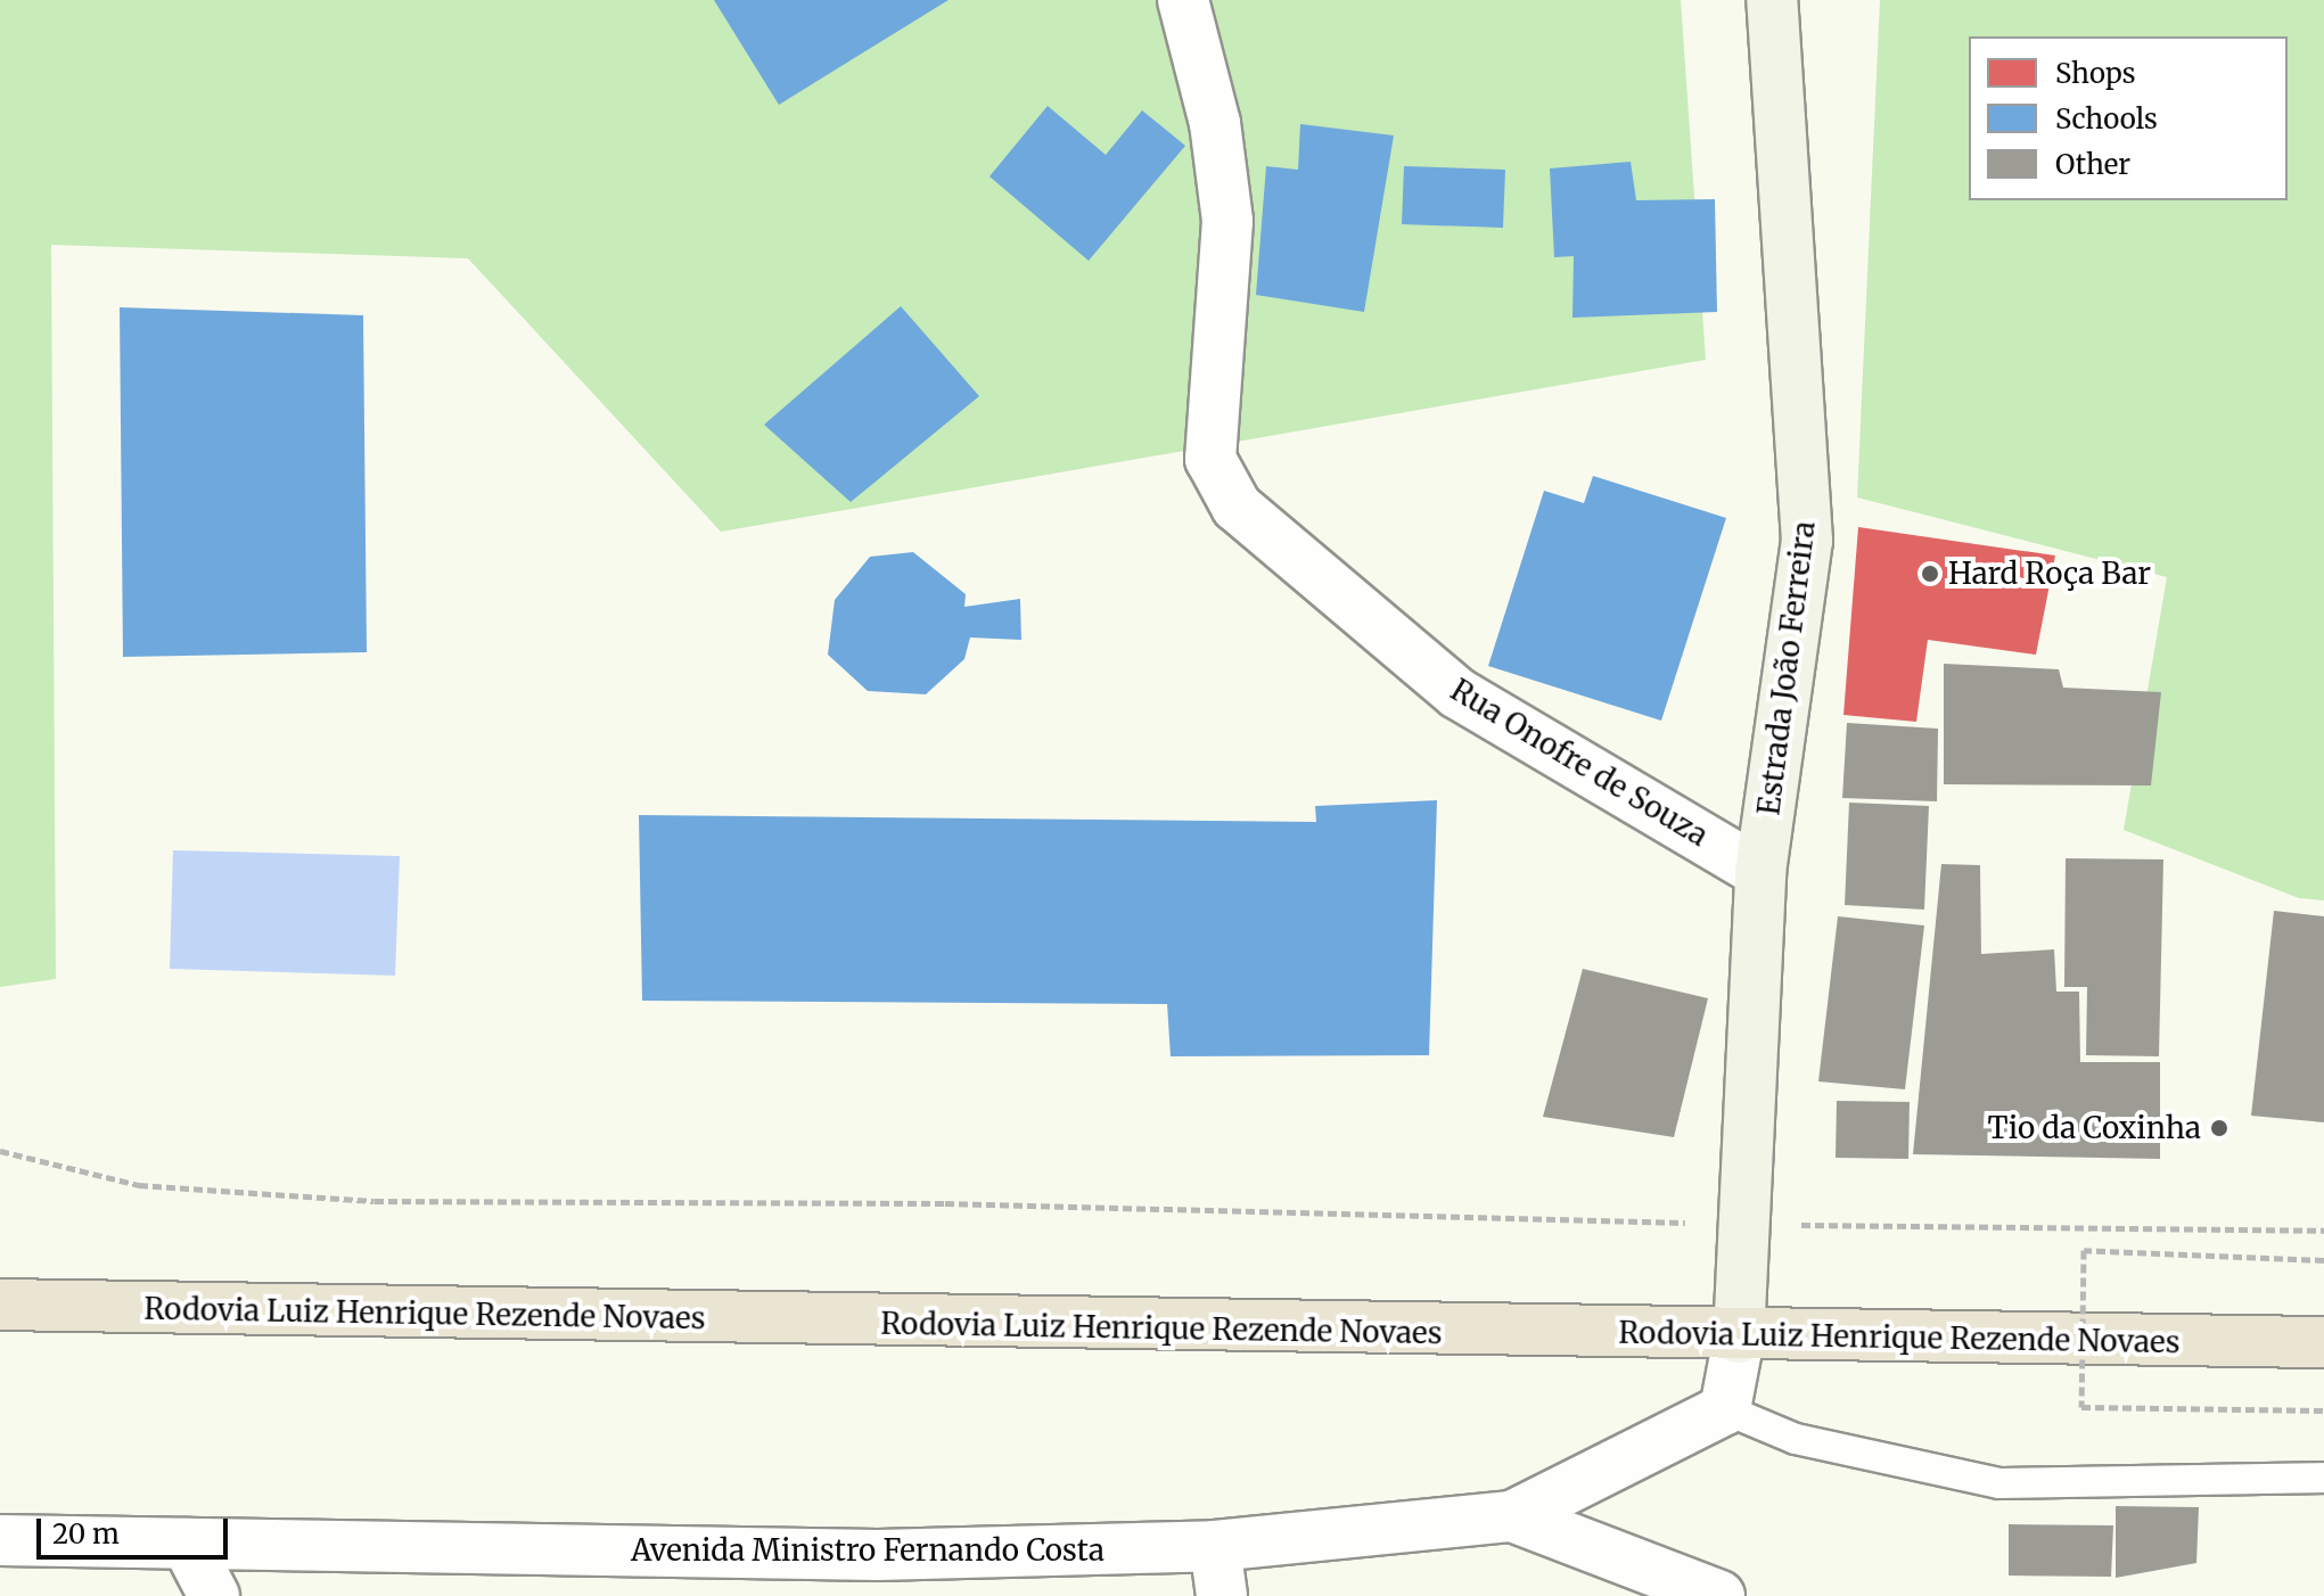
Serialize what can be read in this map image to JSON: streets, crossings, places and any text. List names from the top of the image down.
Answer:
{
  "streets": {
    "highway": ["Rodovia Luiz Henrique Rezende Novaes"],
    "street": ["Estrada João Ferreira", "Rua Onofre de Souza", "Avenida Ministro Fernando Costa"]
  },
  "crossings": [
    ["Estrada João Ferreira", "Rua Onofre de Souza"],
    ["Estrada João Ferreira", "Rodovia Luiz Henrique Rezende Novaes"]
  ],
  "places": ["Hard Roça Bar", "Tio da Coxinha"],
  "legend": ["Shops", "Schools", "Other"],
  "scale_bar": "20 m"
}
